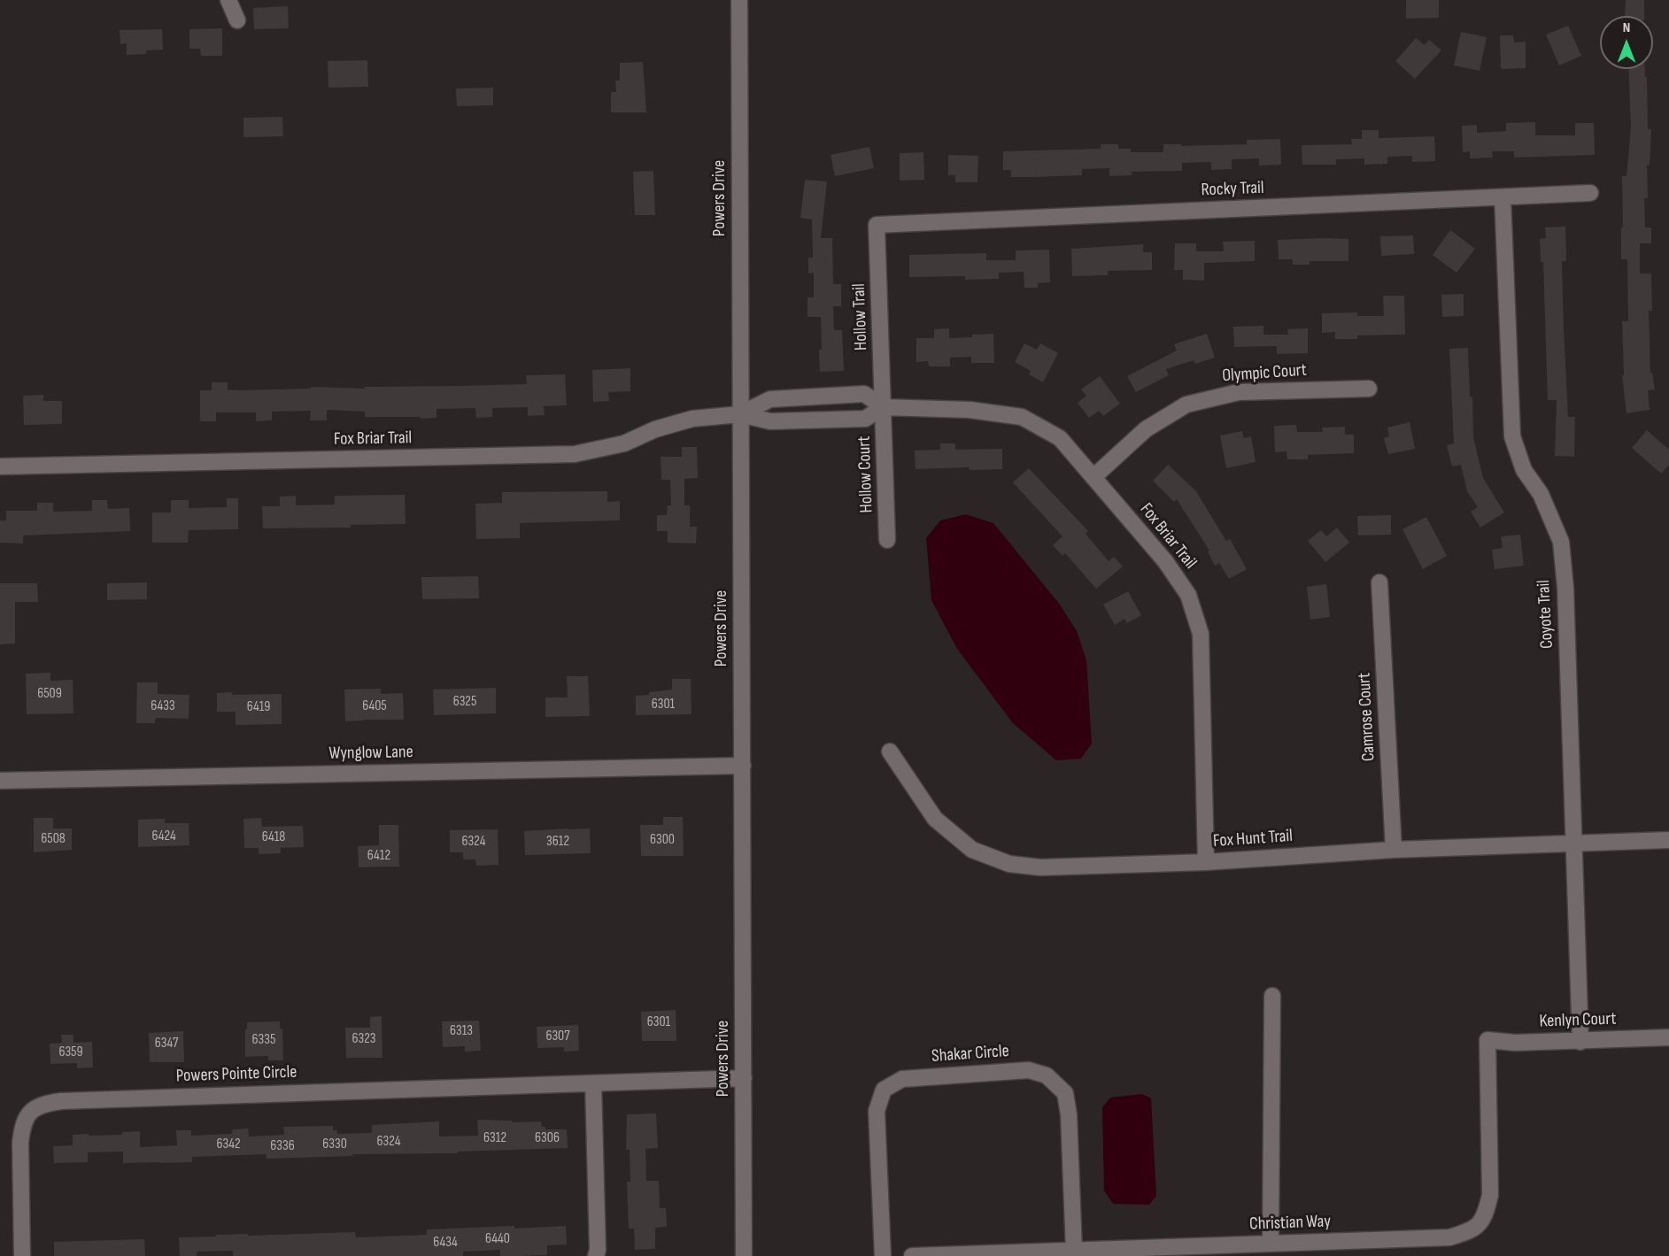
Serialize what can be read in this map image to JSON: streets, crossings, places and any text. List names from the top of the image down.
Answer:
{
  "streets": {
    "street": [
      "Rocky Trail",
      "Powers Drive",
      "Hollow Trail",
      "Olympic Court",
      "Fox Briar Trail",
      "Hollow Court",
      "Coyote Trail",
      "Camrose Court",
      "Wynglow Lane",
      "Fox Hunt Trail",
      "Kenlyn Court",
      "Shakar Circle",
      "Powers Pointe Circle",
      "Christian Way"
    ]
  },
  "crossings": [
    ["Rocky Trail", "Hollow Trail"],
    ["Rocky Trail", "Coyote Trail"],
    ["Powers Drive", "Fox Briar Trail"],
    ["Powers Drive", "Wynglow Lane"],
    ["Powers Drive", "Powers Pointe Circle"],
    ["Hollow Trail", "Fox Briar Trail"],
    ["Hollow Trail", "Hollow Court"],
    ["Olympic Court", "Fox Briar Trail"],
    ["Fox Briar Trail", "Hollow Court"],
    ["Fox Briar Trail", "Fox Hunt Trail"],
    ["Coyote Trail", "Fox Hunt Trail"],
    ["Coyote Trail", "Kenlyn Court"],
    ["Camrose Court", "Fox Hunt Trail"],
    ["Kenlyn Court", "Christian Way"],
    ["Shakar Circle", "Christian Way"]
  ],
  "house_numbers": [
    "6509",
    "6325",
    "6301",
    "6433",
    "6405",
    "6419",
    "6424",
    "6418",
    "6508",
    "6300",
    "6324",
    "3612",
    "6412",
    "6301",
    "6313",
    "6307",
    "6323",
    "6335",
    "6347",
    "6359",
    "6312",
    "6306",
    "6324",
    "6342",
    "6330",
    "6336",
    "6440",
    "6434"
  ],
  "north": "top"
}
